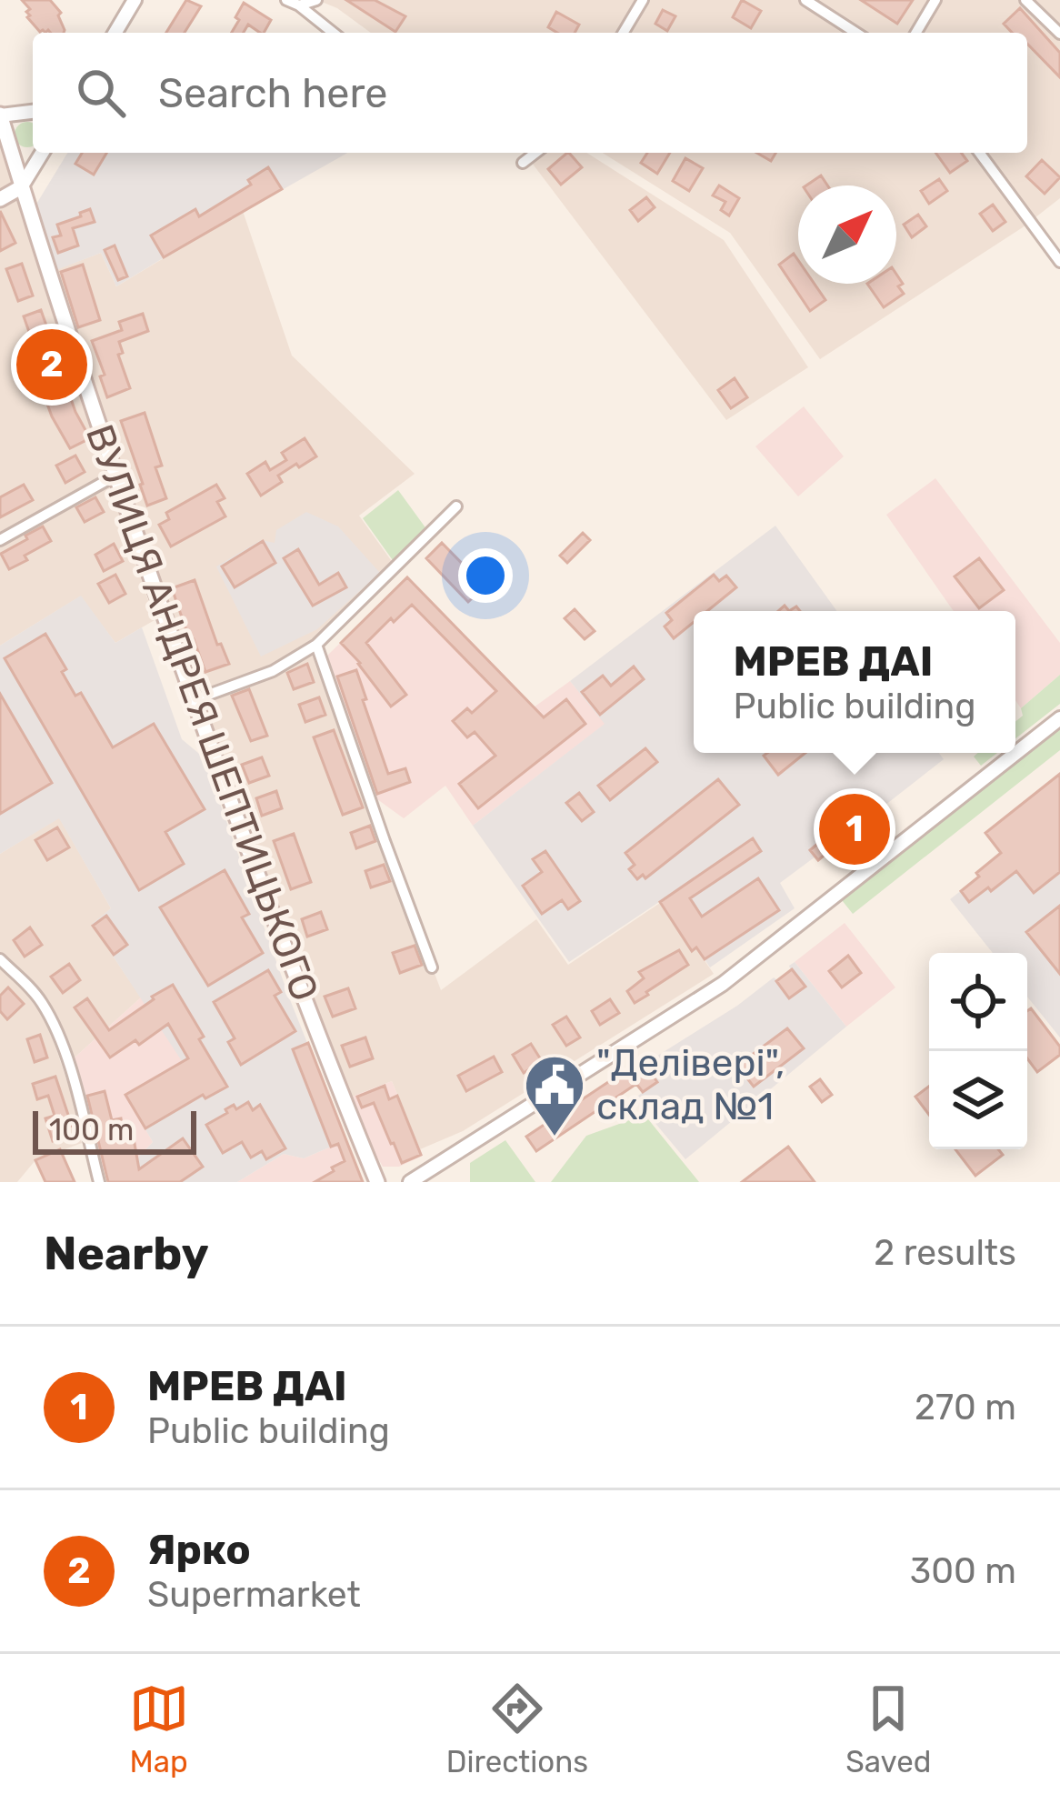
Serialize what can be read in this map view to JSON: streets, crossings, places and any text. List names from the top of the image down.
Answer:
{
  "streets": {
    "main road": ["ВУЛИЦЯ АНДРЕЯ ШЕПТИЦЬКОГО"]
  },
  "places": {
    "public building": ["\"Делівері\", склад №1"]
  },
  "scale_bar": "100 m",
  "north": "top right",
  "page": {
    "search": "Search here",
    "pins": ["2", "1"],
    "popup": ["МРЕВ ДАІ", "Public building"],
    "scale": "100 m",
    "heading": ["Nearby", "2 results"],
    "list": [
      {
        "mark": "1",
        "name": "МРЕВ ДАІ",
        "note": "Public building",
        "value": "270 m"
      },
      {
        "mark": "2",
        "name": "Ярко",
        "note": "Supermarket",
        "value": "300 m"
      }
    ],
    "nav": ["Map", "Directions", "Saved"]
  }
}
